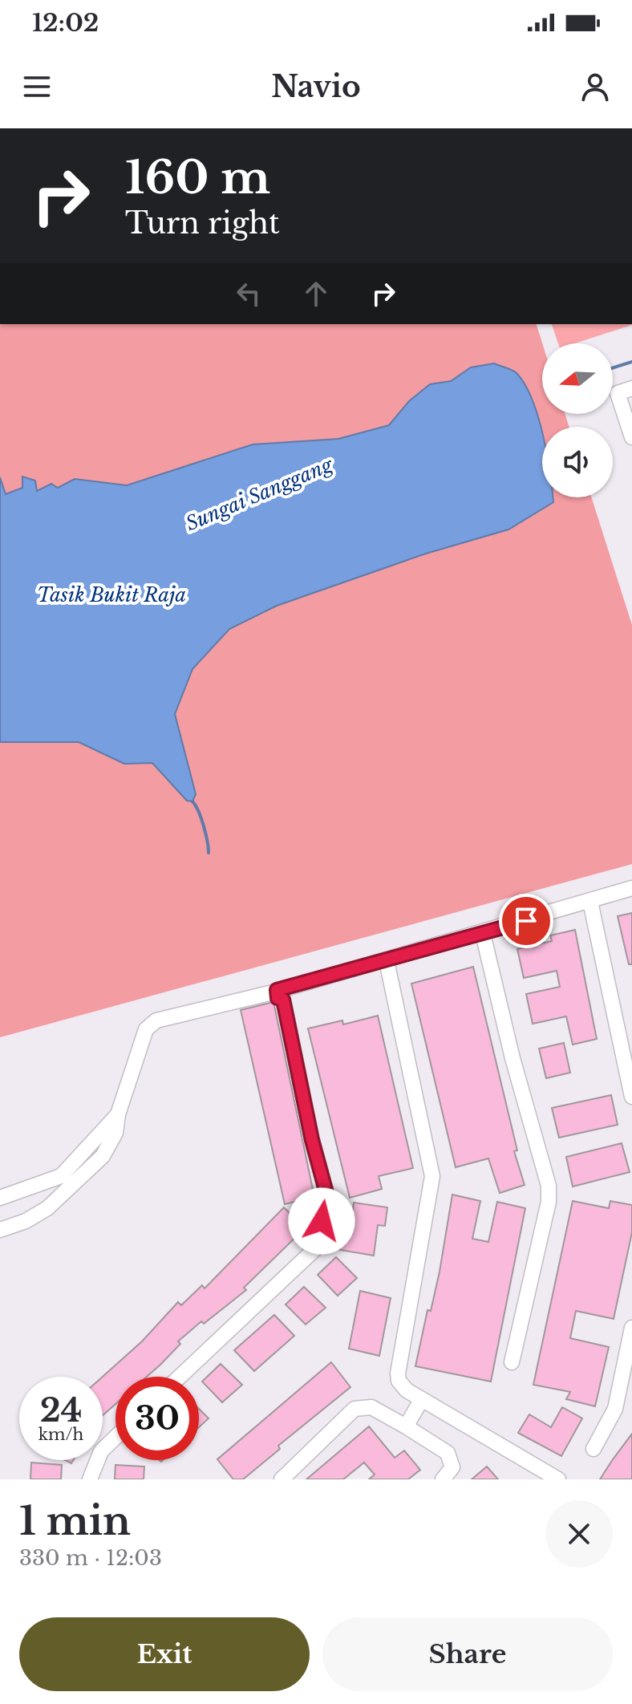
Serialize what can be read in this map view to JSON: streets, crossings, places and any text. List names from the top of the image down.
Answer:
{
  "water": ["Sungai Sanggang", "Tasik Bukit Raja"],
  "north": "left",
  "page": {
    "status": "12:02",
    "header": "Navio",
    "turn": ["160 m", "Turn right"],
    "speed": "24 km/h",
    "limit": "30",
    "heading": ["1 min", "330 m · 12:03"],
    "buttons": ["Exit", "Share"]
  }
}
